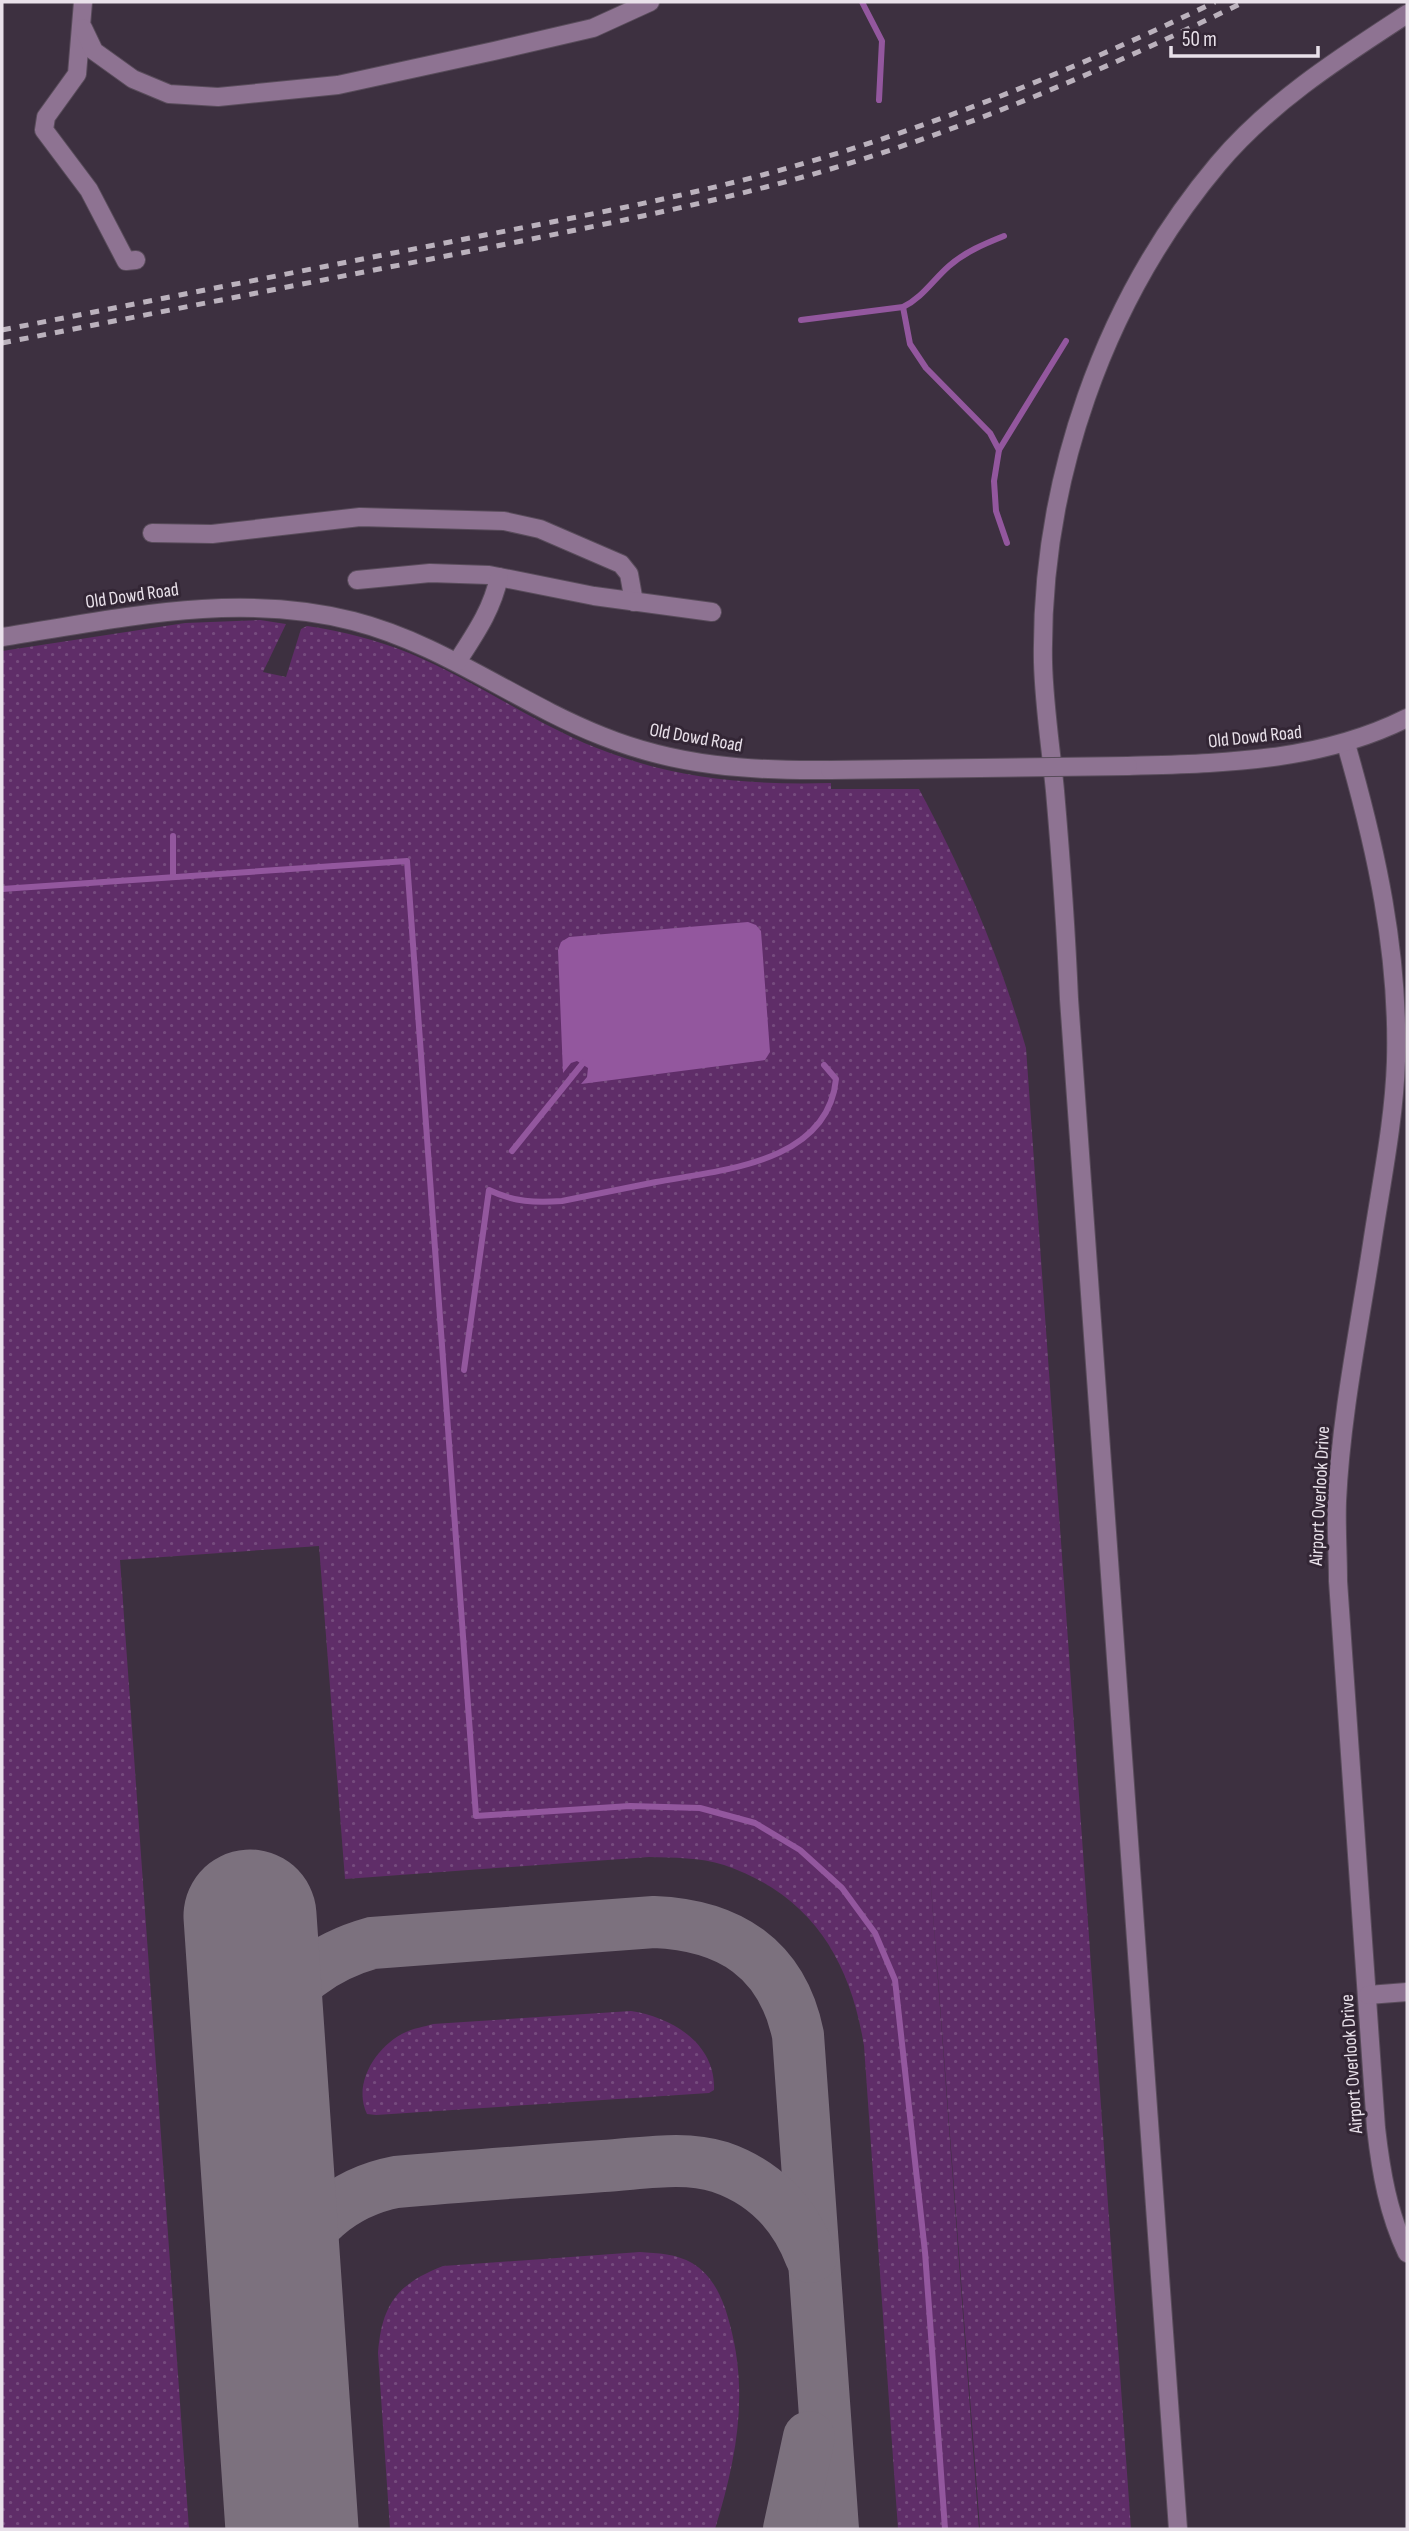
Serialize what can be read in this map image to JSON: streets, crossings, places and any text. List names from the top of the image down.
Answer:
{
  "streets": {
    "street": ["Old Dowd Road", "Airport Overlook Drive"]
  },
  "crossings": [
    ["Old Dowd Road", "Airport Overlook Drive"]
  ],
  "scale_bar": "50 m"
}
